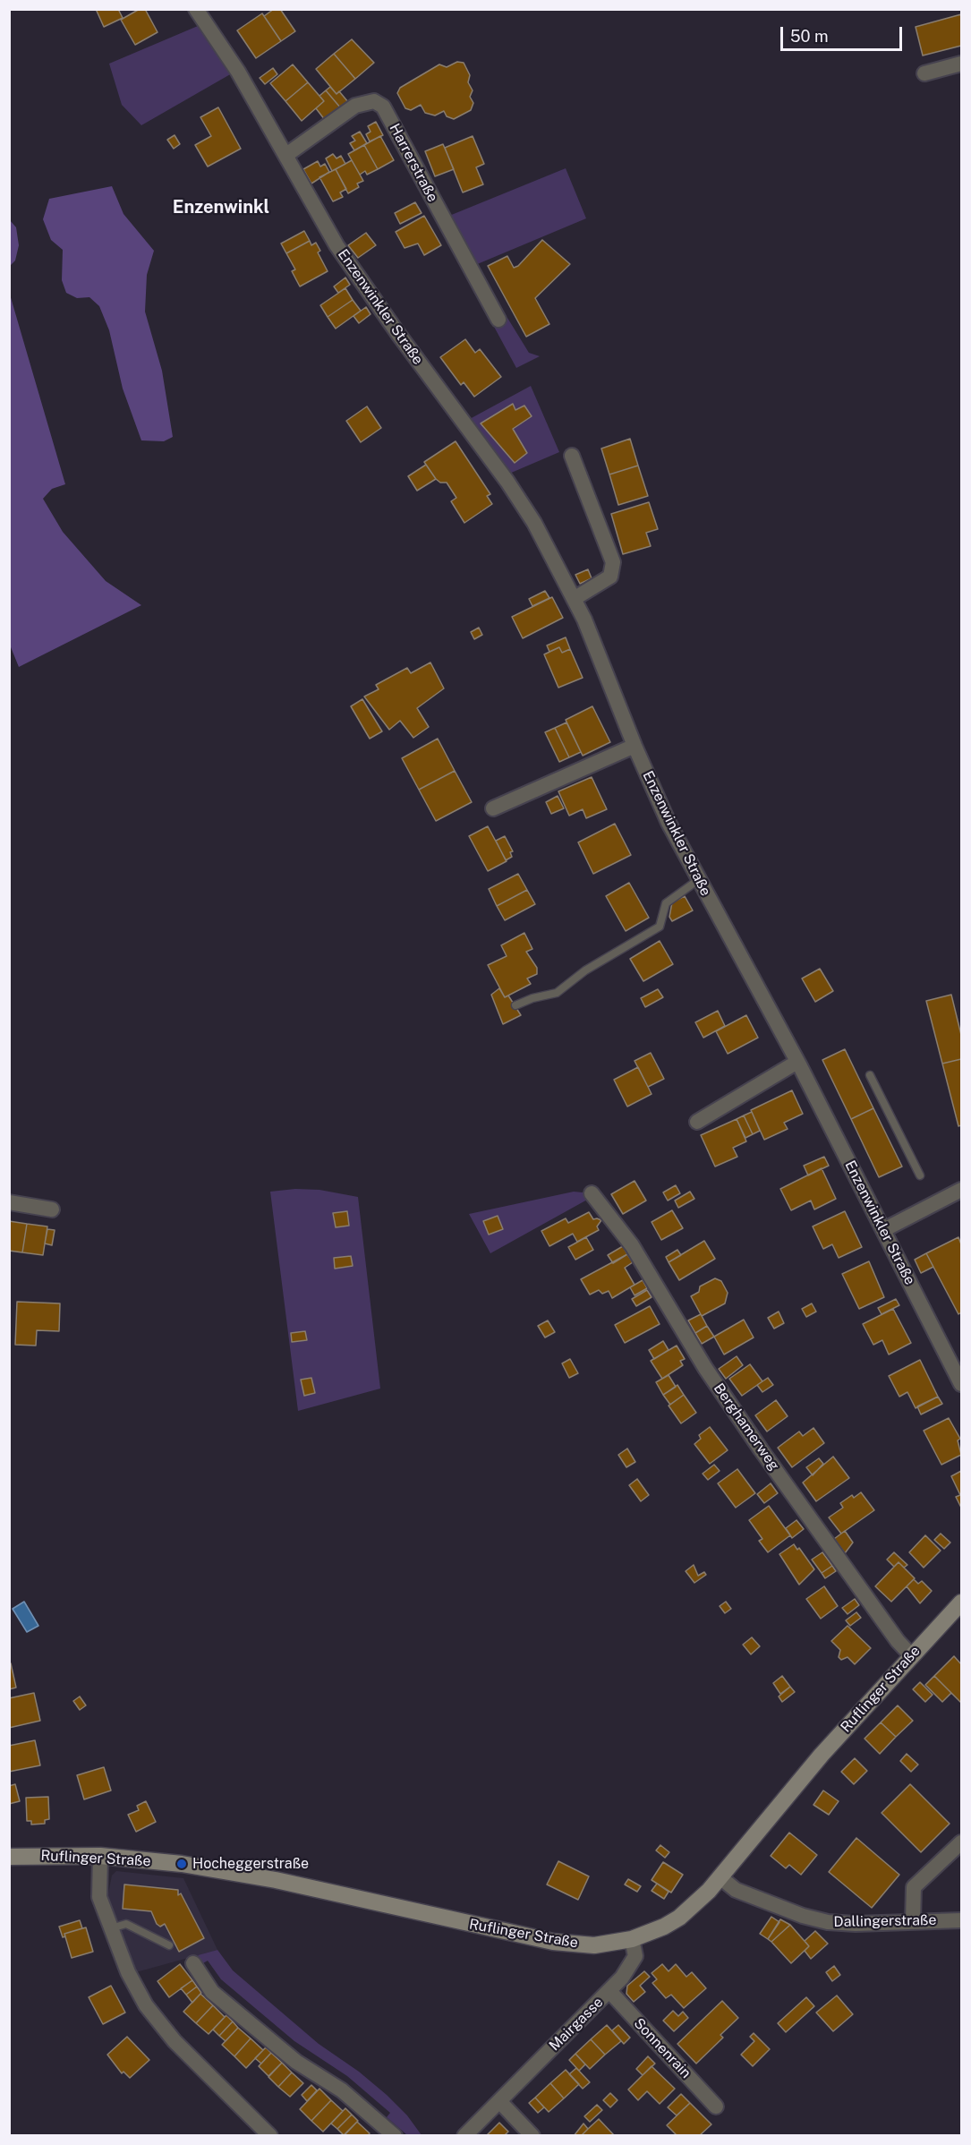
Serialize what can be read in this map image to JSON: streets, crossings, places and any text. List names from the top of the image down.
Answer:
{
  "streets": {
    "street": [
      "Harrerstraße",
      "Enzenwinkler Straße",
      "Berghamerweg",
      "Ruflinger Straße",
      "Dallingerstraße",
      "Mairgasse",
      "Sonnenrain"
    ]
  },
  "crossings": [
    ["Harrerstraße", "Enzenwinkler Straße"],
    ["Berghamerweg", "Ruflinger Straße"],
    ["Ruflinger Straße", "Dallingerstraße"],
    ["Ruflinger Straße", "Mairgasse"],
    ["Mairgasse", "Sonnenrain"]
  ],
  "districts": ["Enzenwinkl"],
  "places": ["Hocheggerstraße"],
  "scale_bar": "50 m"
}
